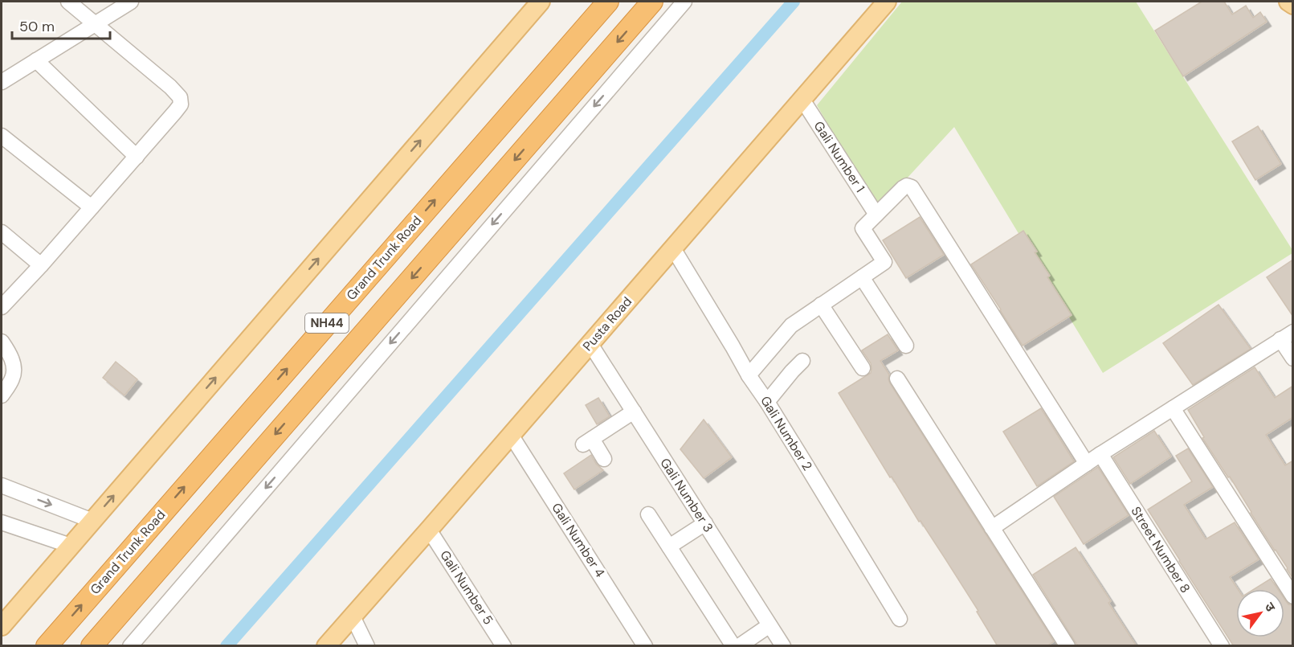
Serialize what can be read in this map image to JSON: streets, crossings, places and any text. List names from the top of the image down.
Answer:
{
  "streets": {
    "highway": ["Grand Trunk Road", "NH44"],
    "main road": ["Pusta Road"],
    "street": [
      "Gali Number 1",
      "Gali Number 2",
      "Gali Number 3",
      "Gali Number 4",
      "Street Number 8",
      "Gali Number 5"
    ]
  },
  "crossings": [
    ["Gali Number 1", "Pusta Road"],
    ["Pusta Road", "Gali Number 2"],
    ["Pusta Road", "Gali Number 3"],
    ["Pusta Road", "Gali Number 4"],
    ["Pusta Road", "Gali Number 5"]
  ],
  "scale_bar": "50 m",
  "north": "top right"
}
